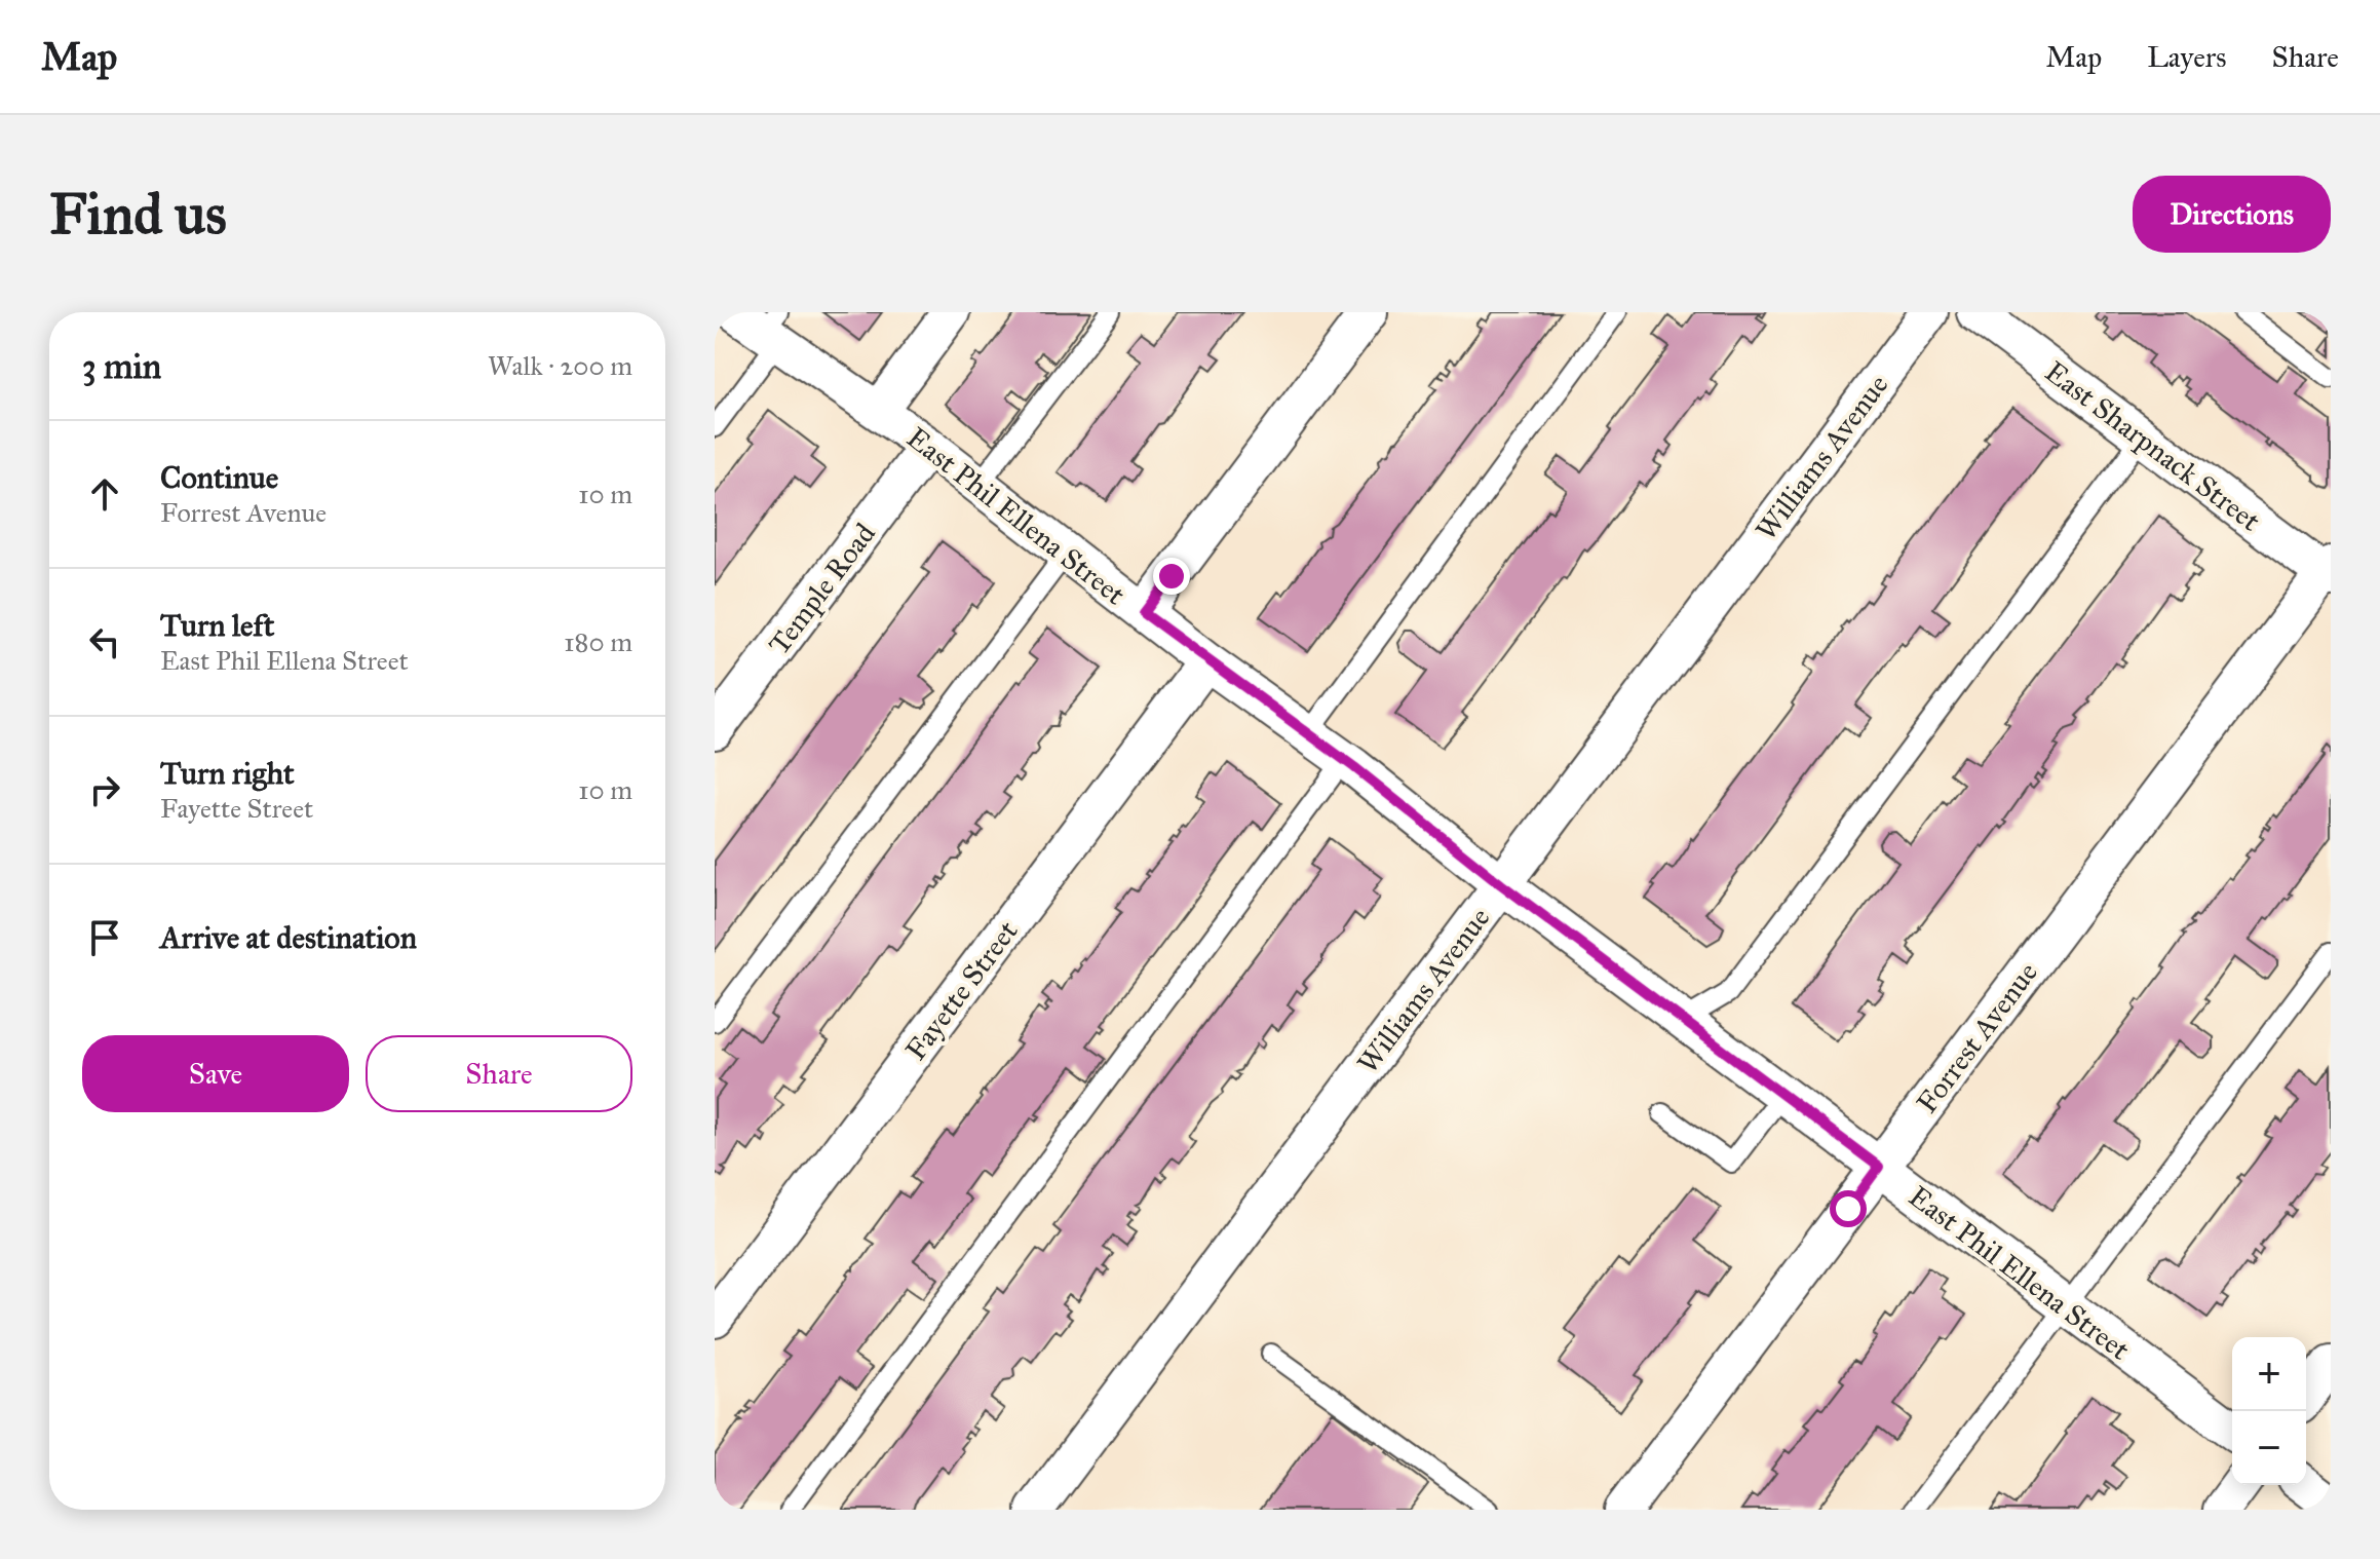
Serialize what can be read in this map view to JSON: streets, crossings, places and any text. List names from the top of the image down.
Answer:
{
  "streets": {
    "street": [
      "East Sharpnack Street",
      "Williams Avenue",
      "East Phil Ellena Street",
      "Temple Road",
      "Fayette Street",
      "Forrest Avenue"
    ]
  },
  "crossings": [
    ["East Sharpnack Street", "Forrest Avenue"],
    ["Williams Avenue", "East Phil Ellena Street"],
    ["East Phil Ellena Street", "Temple Road"],
    ["East Phil Ellena Street", "Fayette Street"],
    ["East Phil Ellena Street", "Forrest Avenue"]
  ],
  "page": {
    "header": "Map",
    "nav": ["Map", "Layers", "Share"],
    "buttons": [
      "Directions",
      ["Save", "Share"]
    ],
    "title": "Find us",
    "heading": ["3 min", "Walk · 200 m"],
    "list": [
      ["Continue", "Forrest Avenue", "10 m"],
      ["Turn left", "East Phil Ellena Street", "180 m"],
      ["Turn right", "Fayette Street", "10 m"],
      "Arrive at destination"
    ],
    "map_buttons": ["+", "−"]
  }
}
